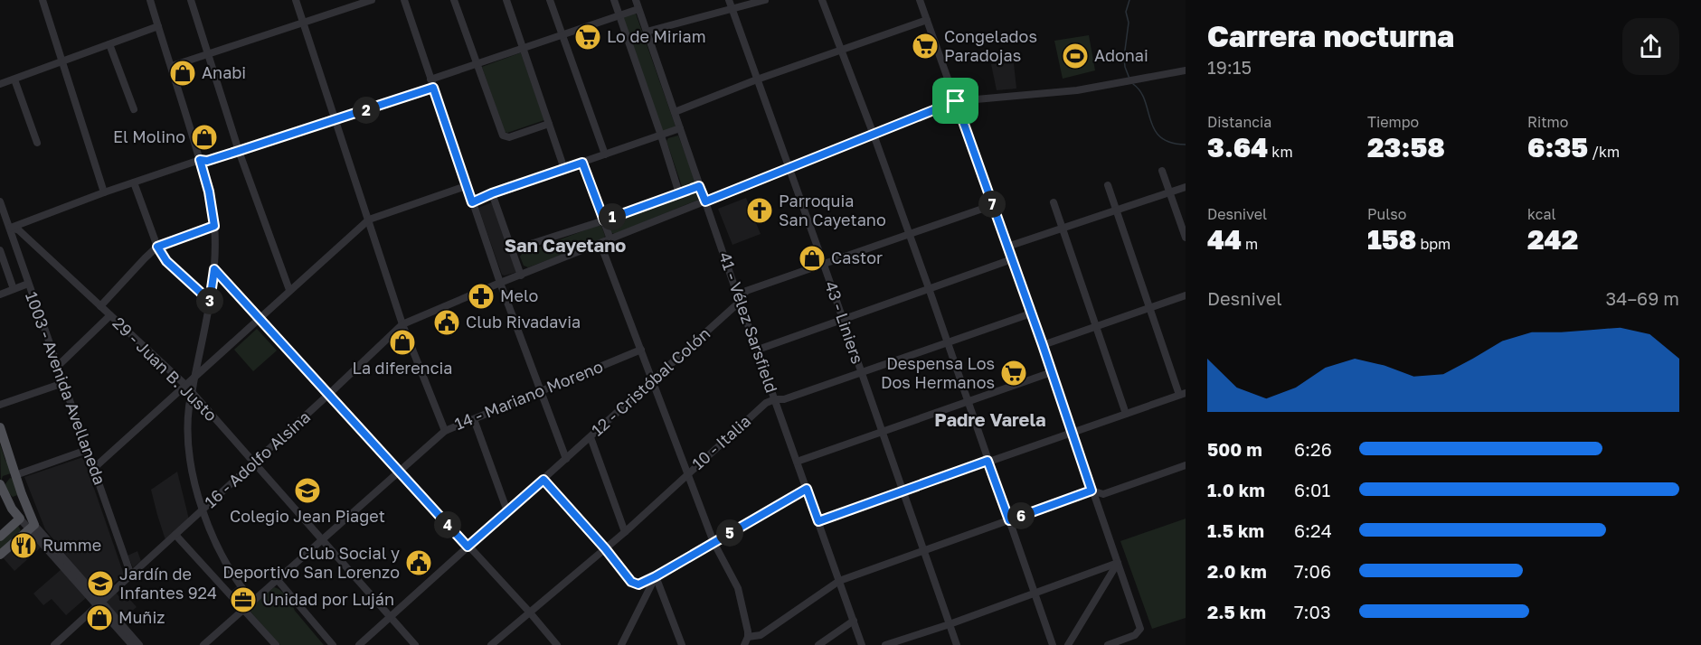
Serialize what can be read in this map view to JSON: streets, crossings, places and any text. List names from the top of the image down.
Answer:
{
  "streets": {
    "street": [
      "41 - Vélez Sarsfield",
      "43 - Liniers",
      "29 - Juan B. Justo",
      "12 - Cristóbal Colón",
      "1003 - Avenida Avellaneda",
      "14 - Mariano Moreno",
      "10 - Italia",
      "16 - Adolfo Alsina"
    ]
  },
  "crossings": [
    ["41 - Vélez Sarsfield", "12 - Cristóbal Colón"],
    ["41 - Vélez Sarsfield", "10 - Italia"],
    ["41 - Vélez Sarsfield", "16 - Adolfo Alsina"],
    ["43 - Liniers", "12 - Cristóbal Colón"],
    ["43 - Liniers", "10 - Italia"],
    ["43 - Liniers", "16 - Adolfo Alsina"],
    ["29 - Juan B. Justo", "12 - Cristóbal Colón"],
    ["29 - Juan B. Justo", "1003 - Avenida Avellaneda"],
    ["29 - Juan B. Justo", "14 - Mariano Moreno"],
    ["29 - Juan B. Justo", "16 - Adolfo Alsina"],
    ["1003 - Avenida Avellaneda", "16 - Adolfo Alsina"]
  ],
  "districts": ["San Cayetano", "Padre Varela"],
  "places": {
    "supermarket": ["Lo de Miriam", "Congelados Paradojas", "Despensa Los Dos Hermanos"],
    "sports": ["Adonai"],
    "shop": [
      "Anabi",
      "El Molino",
      "Castor",
      "La diferencia",
      "Muñiz"
    ],
    "church": ["Parroquia San Cayetano"],
    "pharmacy": ["Melo"],
    "public building": ["Club Rivadavia", "Club Social y Deportivo San Lorenzo"],
    "school or university": ["Colegio Jean Piaget", "Jardín de Infantes 924"],
    "restaurant": ["Rumme"],
    "office": ["Unidad por Luján"]
  },
  "page": {
    "heading": ["Carrera nocturna", "19:15"],
    "stats": [
      ["Distancia", "3.64 km"],
      ["Tiempo", "23:58"],
      ["Ritmo", "6:35 /km"],
      ["Desnivel", "44 m"],
      ["Pulso", "158 bpm"],
      ["kcal", "242"]
    ],
    "pins": [
      "2",
      "7",
      "1",
      "3",
      "6",
      "4",
      "5"
    ],
    "chart": ["Desnivel", "34–69 m"],
    "list": [
      {
        "name": "500 m",
        "note": "6:26"
      },
      {
        "name": "1.0 km",
        "note": "6:01"
      },
      {
        "name": "1.5 km",
        "note": "6:24"
      },
      {
        "name": "2.0 km",
        "note": "7:06"
      },
      {
        "name": "2.5 km",
        "note": "7:03"
      }
    ]
  }
}
